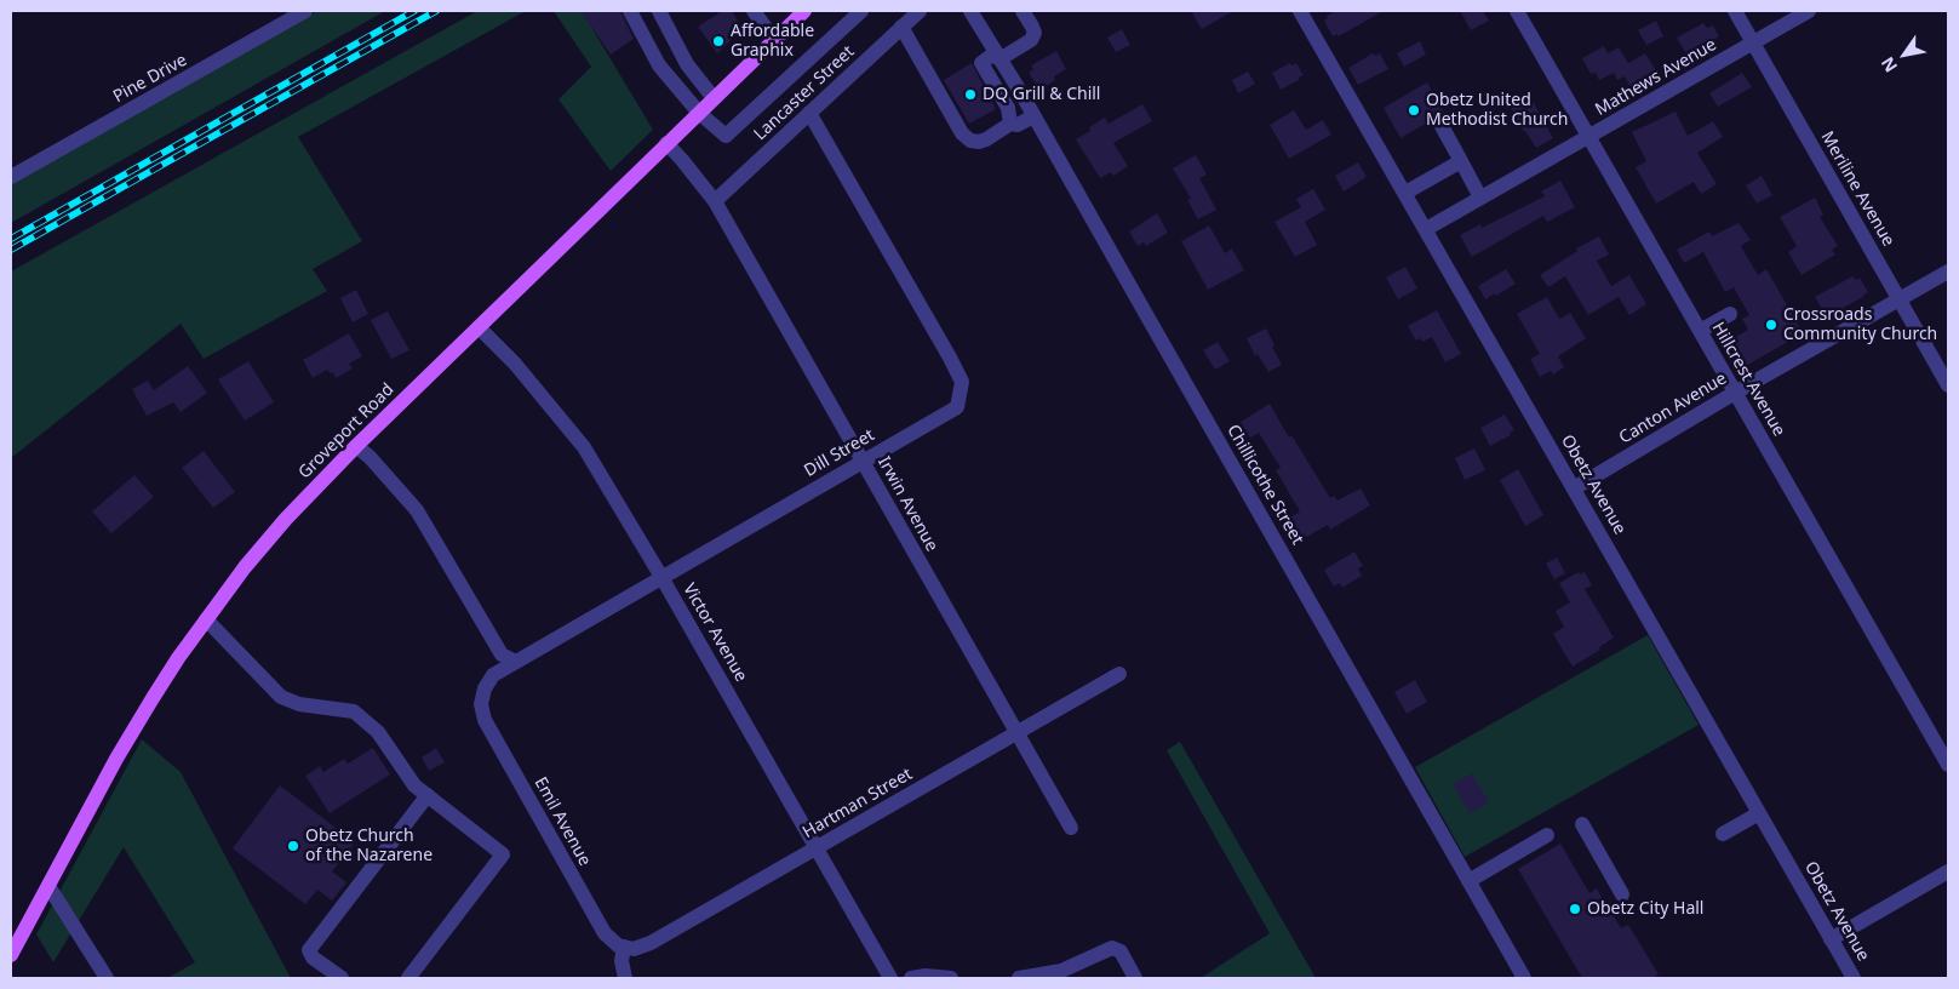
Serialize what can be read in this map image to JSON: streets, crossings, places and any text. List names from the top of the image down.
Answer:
{
  "streets": {
    "main road": ["Groveport Road"],
    "street": [
      "Mathews Avenue",
      "Pine Drive",
      "Lancaster Street",
      "Meriline Avenue",
      "Hillcrest Avenue",
      "Canton Avenue",
      "Dill Street",
      "Chillicothe Street",
      "Obetz Avenue",
      "Irwin Avenue",
      "Victor Avenue",
      "Hartman Street",
      "Emil Avenue"
    ]
  },
  "crossings": [
    ["Mathews Avenue", "Meriline Avenue"],
    ["Mathews Avenue", "Hillcrest Avenue"],
    ["Mathews Avenue", "Obetz Avenue"],
    ["Lancaster Street", "Dill Street"],
    ["Lancaster Street", "Irwin Avenue"],
    ["Meriline Avenue", "Canton Avenue"],
    ["Hillcrest Avenue", "Canton Avenue"],
    ["Canton Avenue", "Obetz Avenue"],
    ["Groveport Road", "Irwin Avenue"],
    ["Groveport Road", "Victor Avenue"],
    ["Dill Street", "Irwin Avenue"],
    ["Dill Street", "Victor Avenue"],
    ["Dill Street", "Emil Avenue"],
    ["Irwin Avenue", "Hartman Street"],
    ["Victor Avenue", "Hartman Street"],
    ["Hartman Street", "Emil Avenue"]
  ],
  "places": [
    "Affordable Graphix",
    "DQ Grill & Chill",
    "Obetz United Methodist Church",
    "Crossroads Community Church",
    "Obetz Church of the Nazarene",
    "Obetz City Hall"
  ],
  "north": "bottom left"
}
